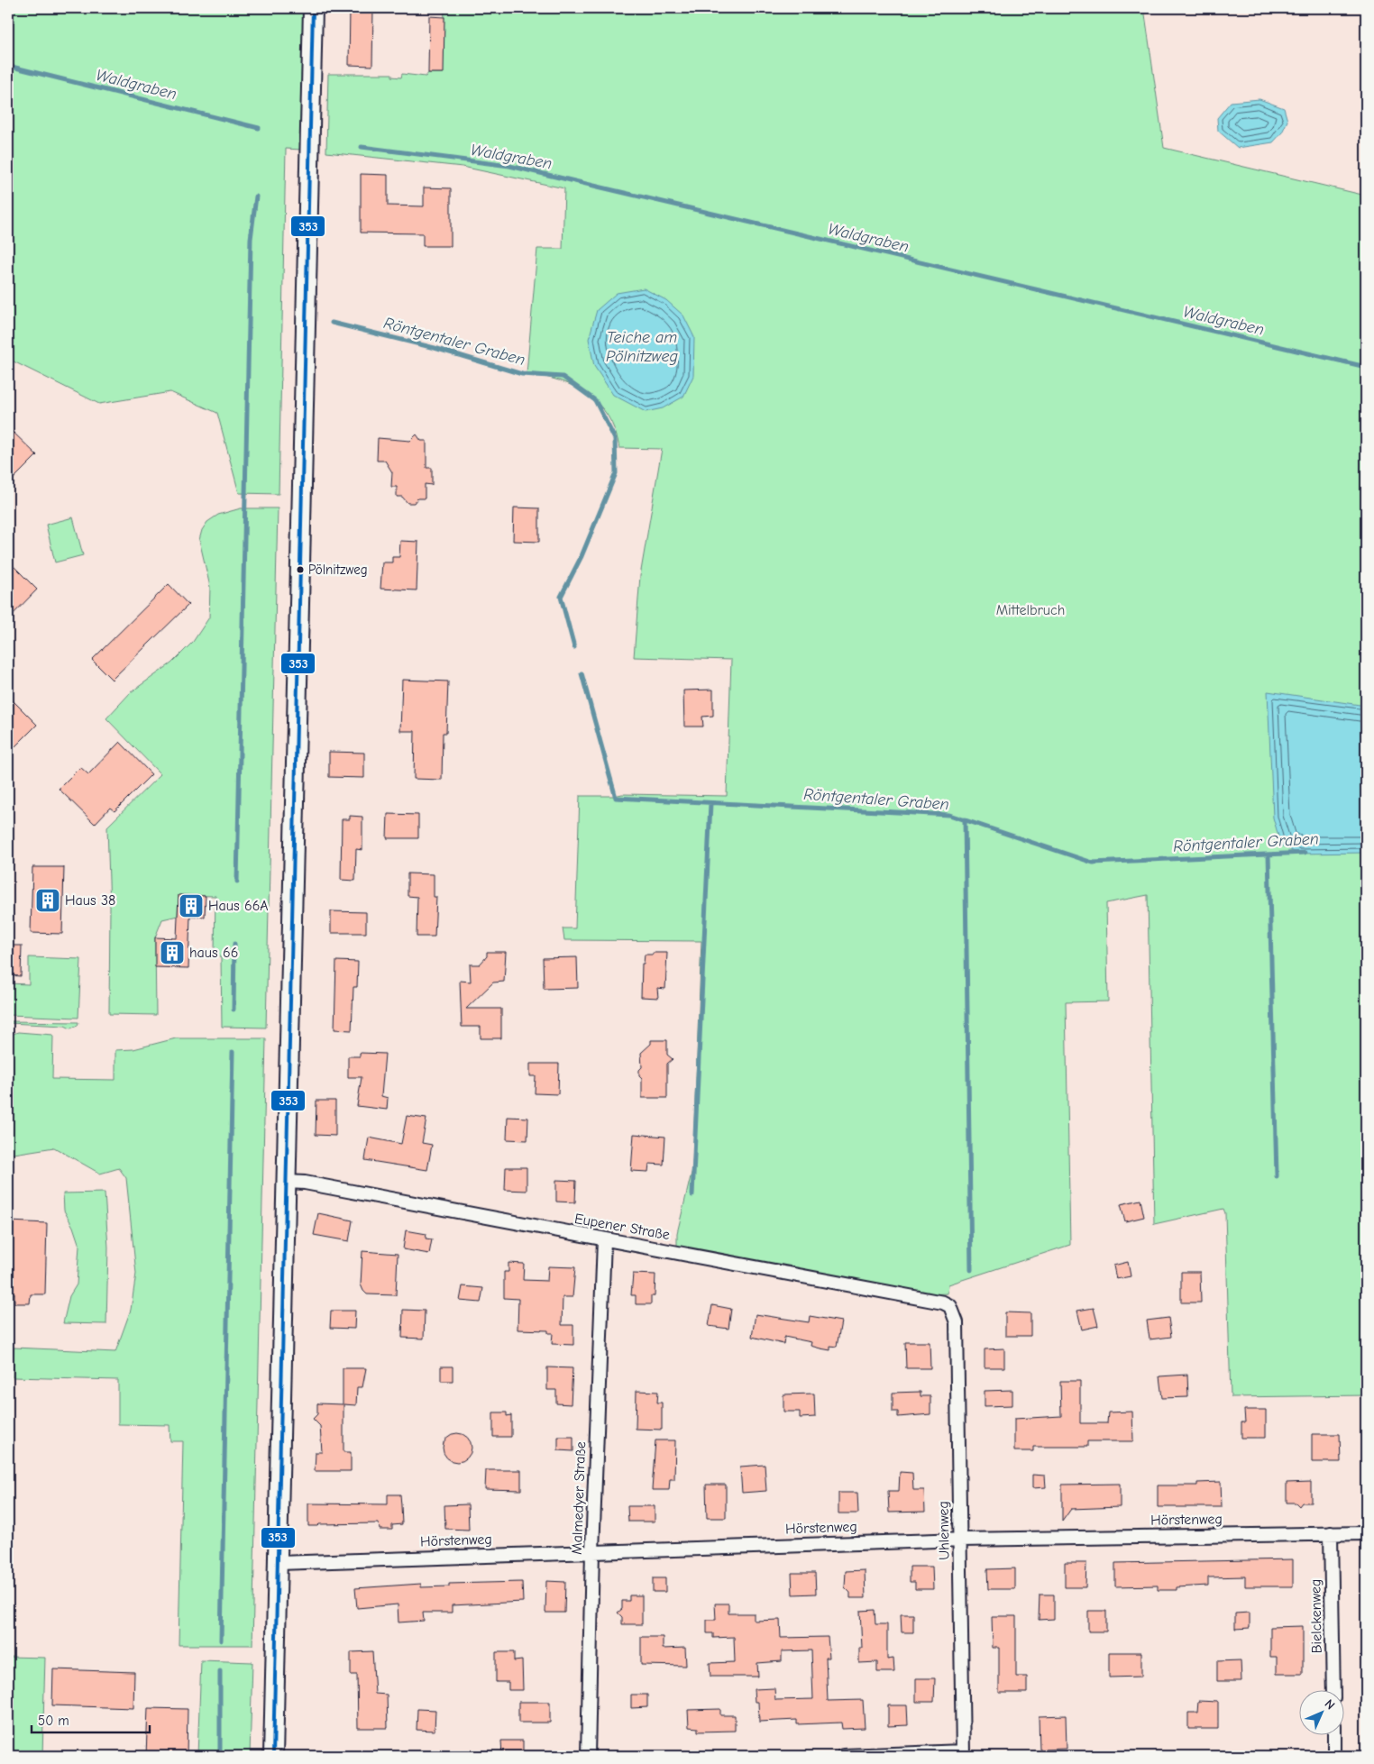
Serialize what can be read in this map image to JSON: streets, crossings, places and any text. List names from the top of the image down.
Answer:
{
  "streets": {
    "street": [
      "Eupener Straße",
      "Malmedyer Straße",
      "Hörstenweg",
      "Uhlenweg",
      "Bielckenweg"
    ]
  },
  "crossings": [
    ["Eupener Straße", "Malmedyer Straße"],
    ["Eupener Straße", "Uhlenweg"],
    ["Malmedyer Straße", "Hörstenweg"],
    ["Hörstenweg", "Uhlenweg"],
    ["Hörstenweg", "Bielckenweg"]
  ],
  "water": ["Waldgraben", "Teiche am Pölnitzweg", "Röntgentaler Graben"],
  "parks": ["Mittelbruch"],
  "places": {
    "other": ["Pölnitzweg"],
    "building": ["Haus 38", "Haus 66A", "haus 66"]
  },
  "lines": ["transit line 353"],
  "scale_bar": "50 m",
  "north": "top right"
}
